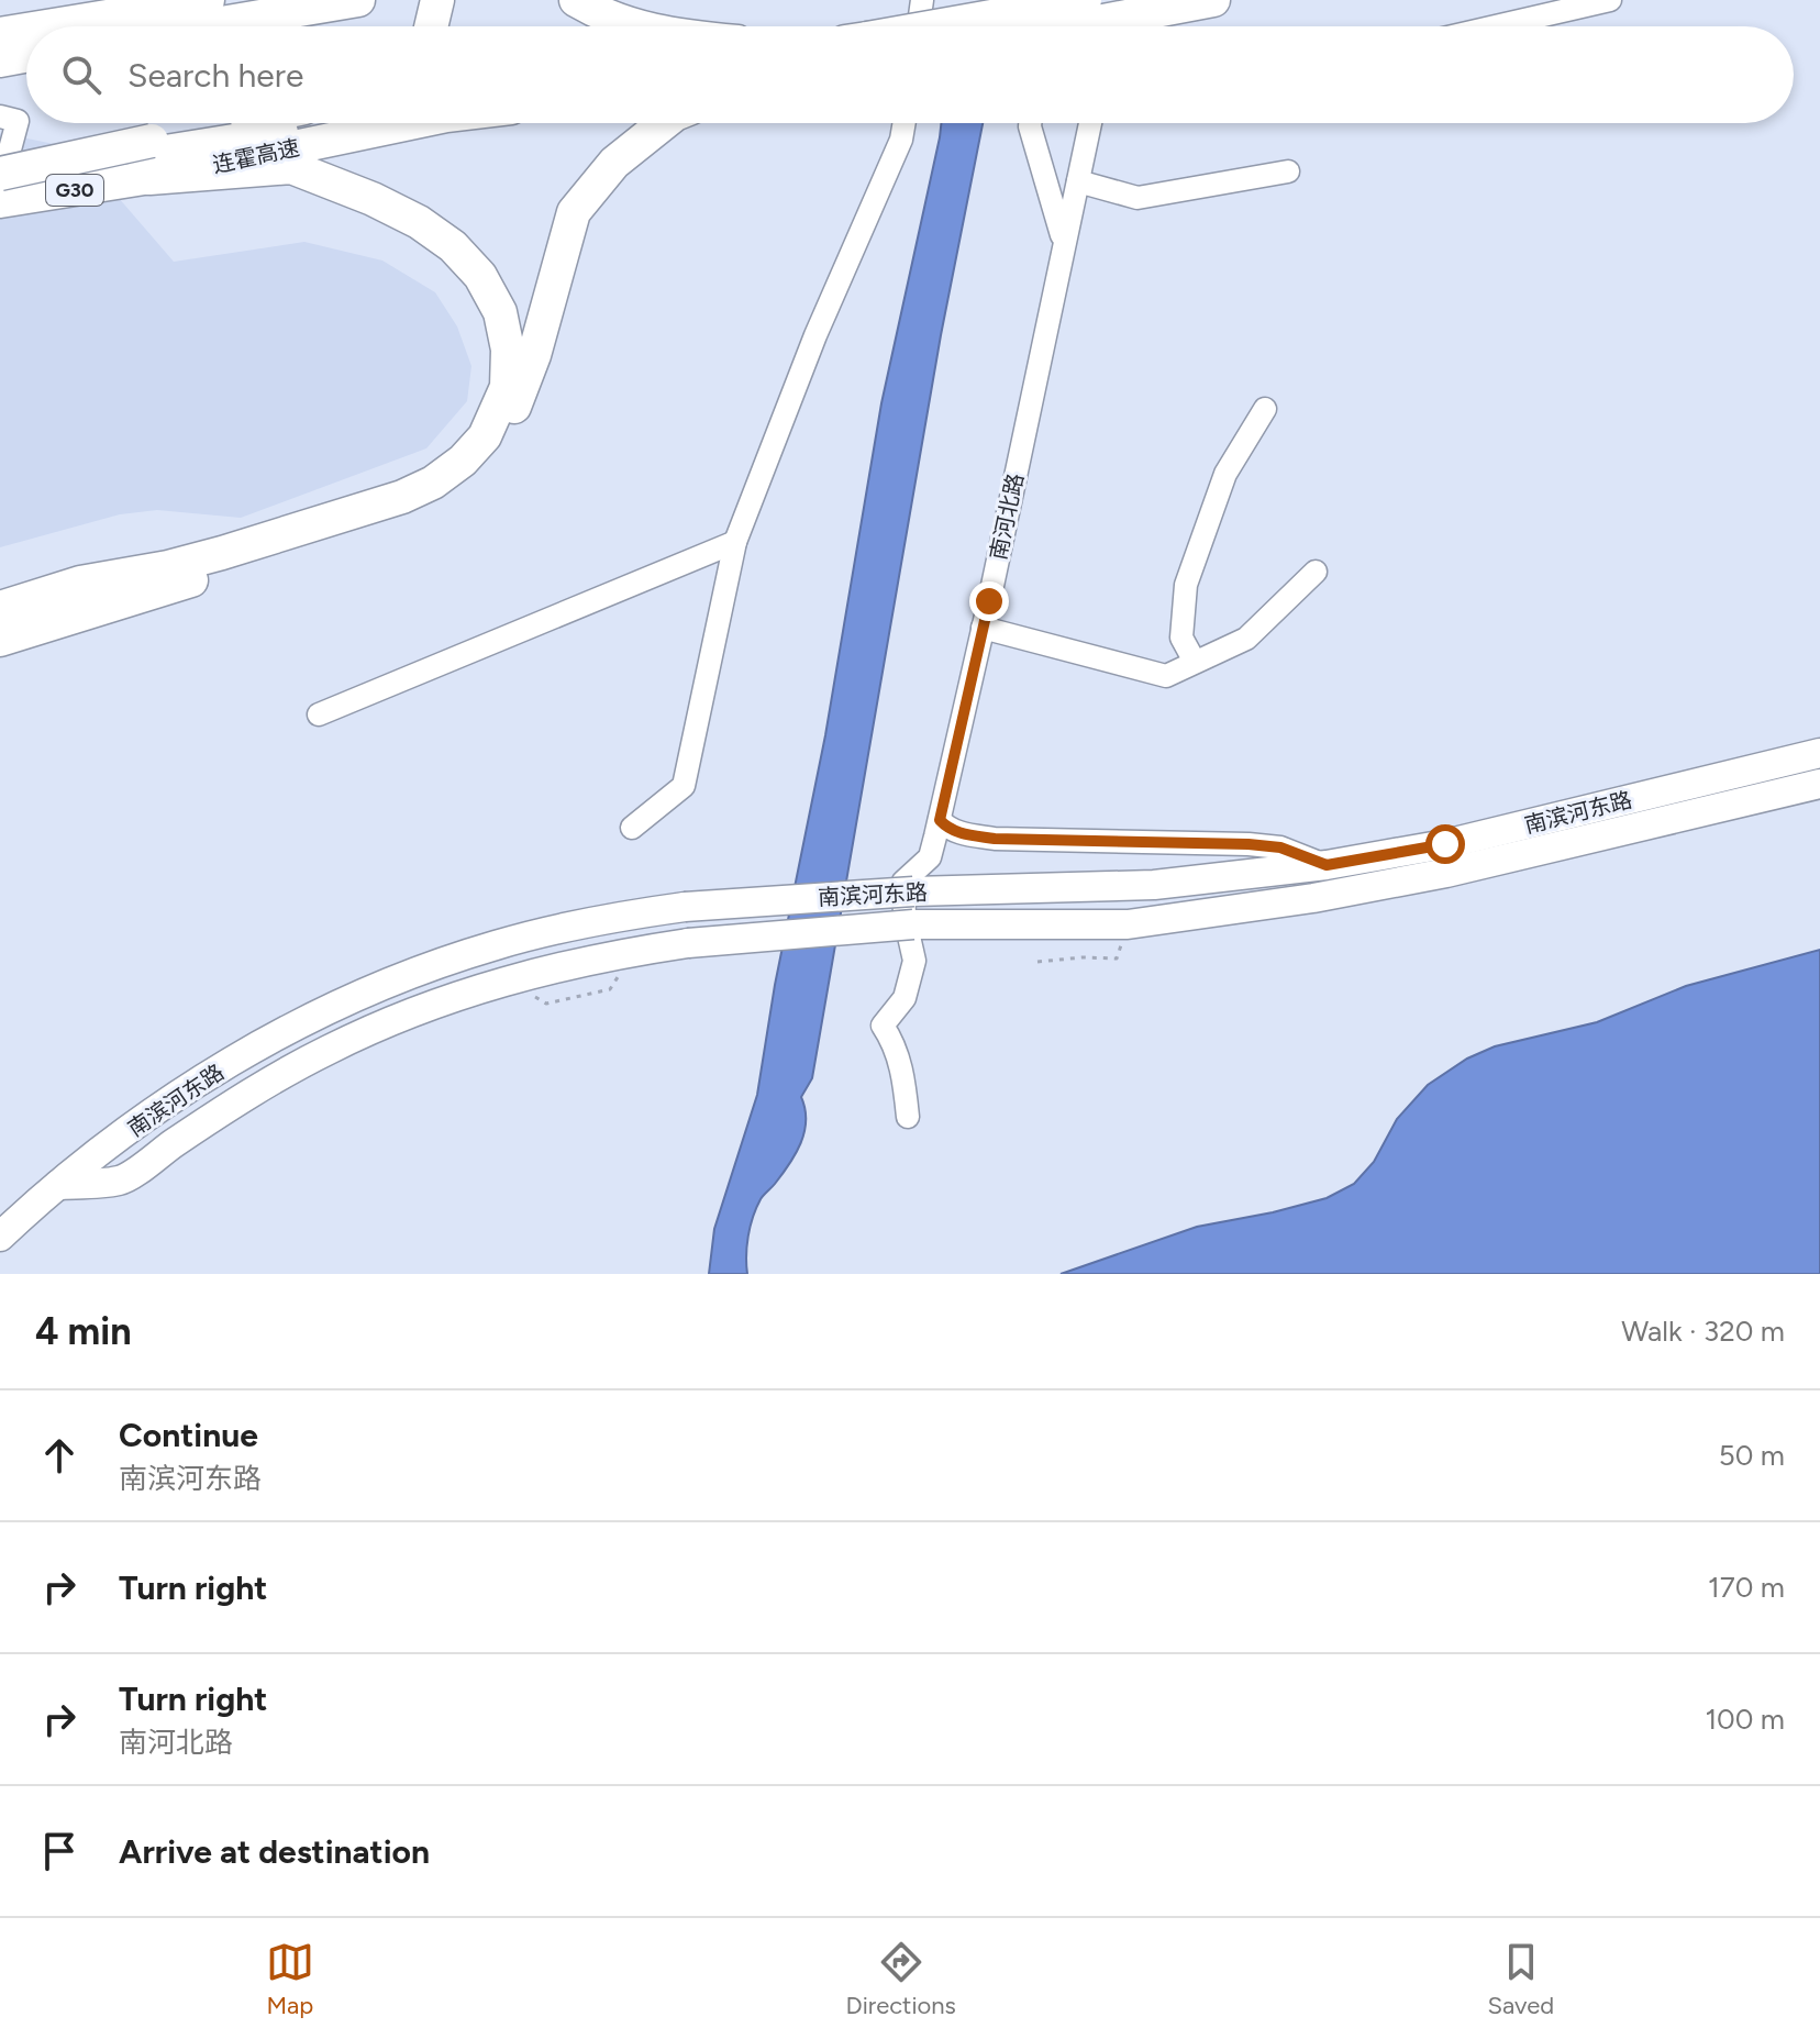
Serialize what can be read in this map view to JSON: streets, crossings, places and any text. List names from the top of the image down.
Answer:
{
  "streets": {
    "highway": ["连霍高速", "G30"],
    "main road": ["南滨河东路"],
    "street": ["南河北路"]
  },
  "page": {
    "search": "Search here",
    "heading": ["4 min", "Walk · 320 m"],
    "list": [
      ["Continue", "南滨河东路", "50 m"],
      ["Turn right", "170 m"],
      ["Turn right", "南河北路", "100 m"],
      "Arrive at destination"
    ],
    "nav": ["Map", "Directions", "Saved"]
  }
}
